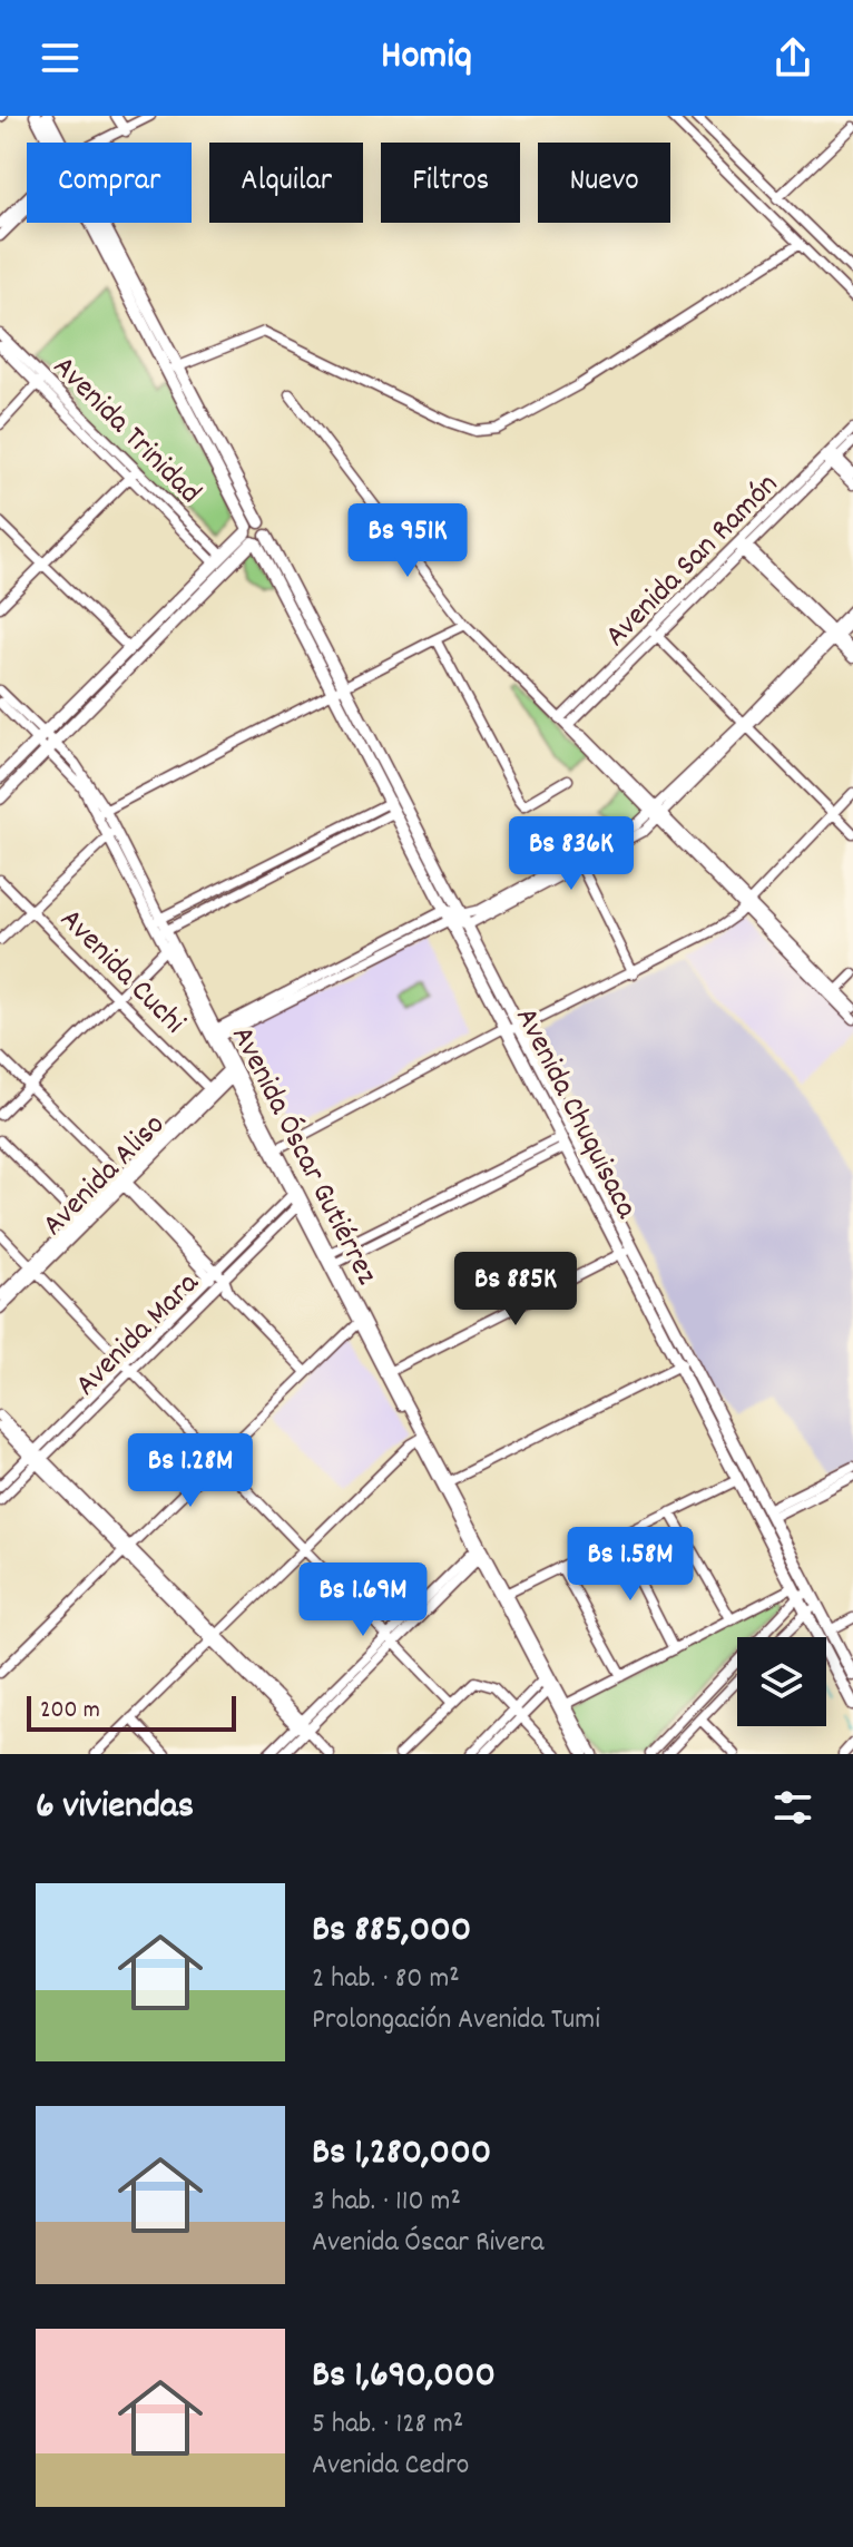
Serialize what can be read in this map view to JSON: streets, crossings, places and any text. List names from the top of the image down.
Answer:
{
  "streets": {
    "main road": ["Avenida Chuquisaca"],
    "street": [
      "Avenida Trinidad",
      "Avenida San Ramón",
      "Avenida Cuchi",
      "Avenida Óscar Gutiérrez",
      "Avenida Aliso",
      "Avenida Mara"
    ]
  },
  "crossings": [
    ["Avenida Cuchi", "Avenida Aliso"],
    ["Avenida Óscar Gutiérrez", "Avenida Aliso"],
    ["Avenida Óscar Gutiérrez", "Avenida Mara"]
  ],
  "scale_bar": "200 m",
  "page": {
    "header": "Homiq",
    "chip": [
      "Comprar",
      "Alquilar",
      "Filtros",
      "Nuevo"
    ],
    "price": [
      "Bs 951K",
      "Bs 836K",
      "Bs 885K",
      "Bs 1.28M",
      "Bs 1.58M",
      "Bs 1.69M"
    ],
    "scale": "200 m",
    "heading": "6 viviendas",
    "list": [
      {
        "name": "Bs 885,000",
        "note": "2 hab. · 80 m² · Prolongación Avenida Tumi"
      },
      {
        "name": "Bs 1,280,000",
        "note": "3 hab. · 110 m² · Avenida Óscar Rivera"
      },
      {
        "name": "Bs 1,690,000",
        "note": "5 hab. · 128 m² · Avenida Cedro"
      }
    ]
  }
}
